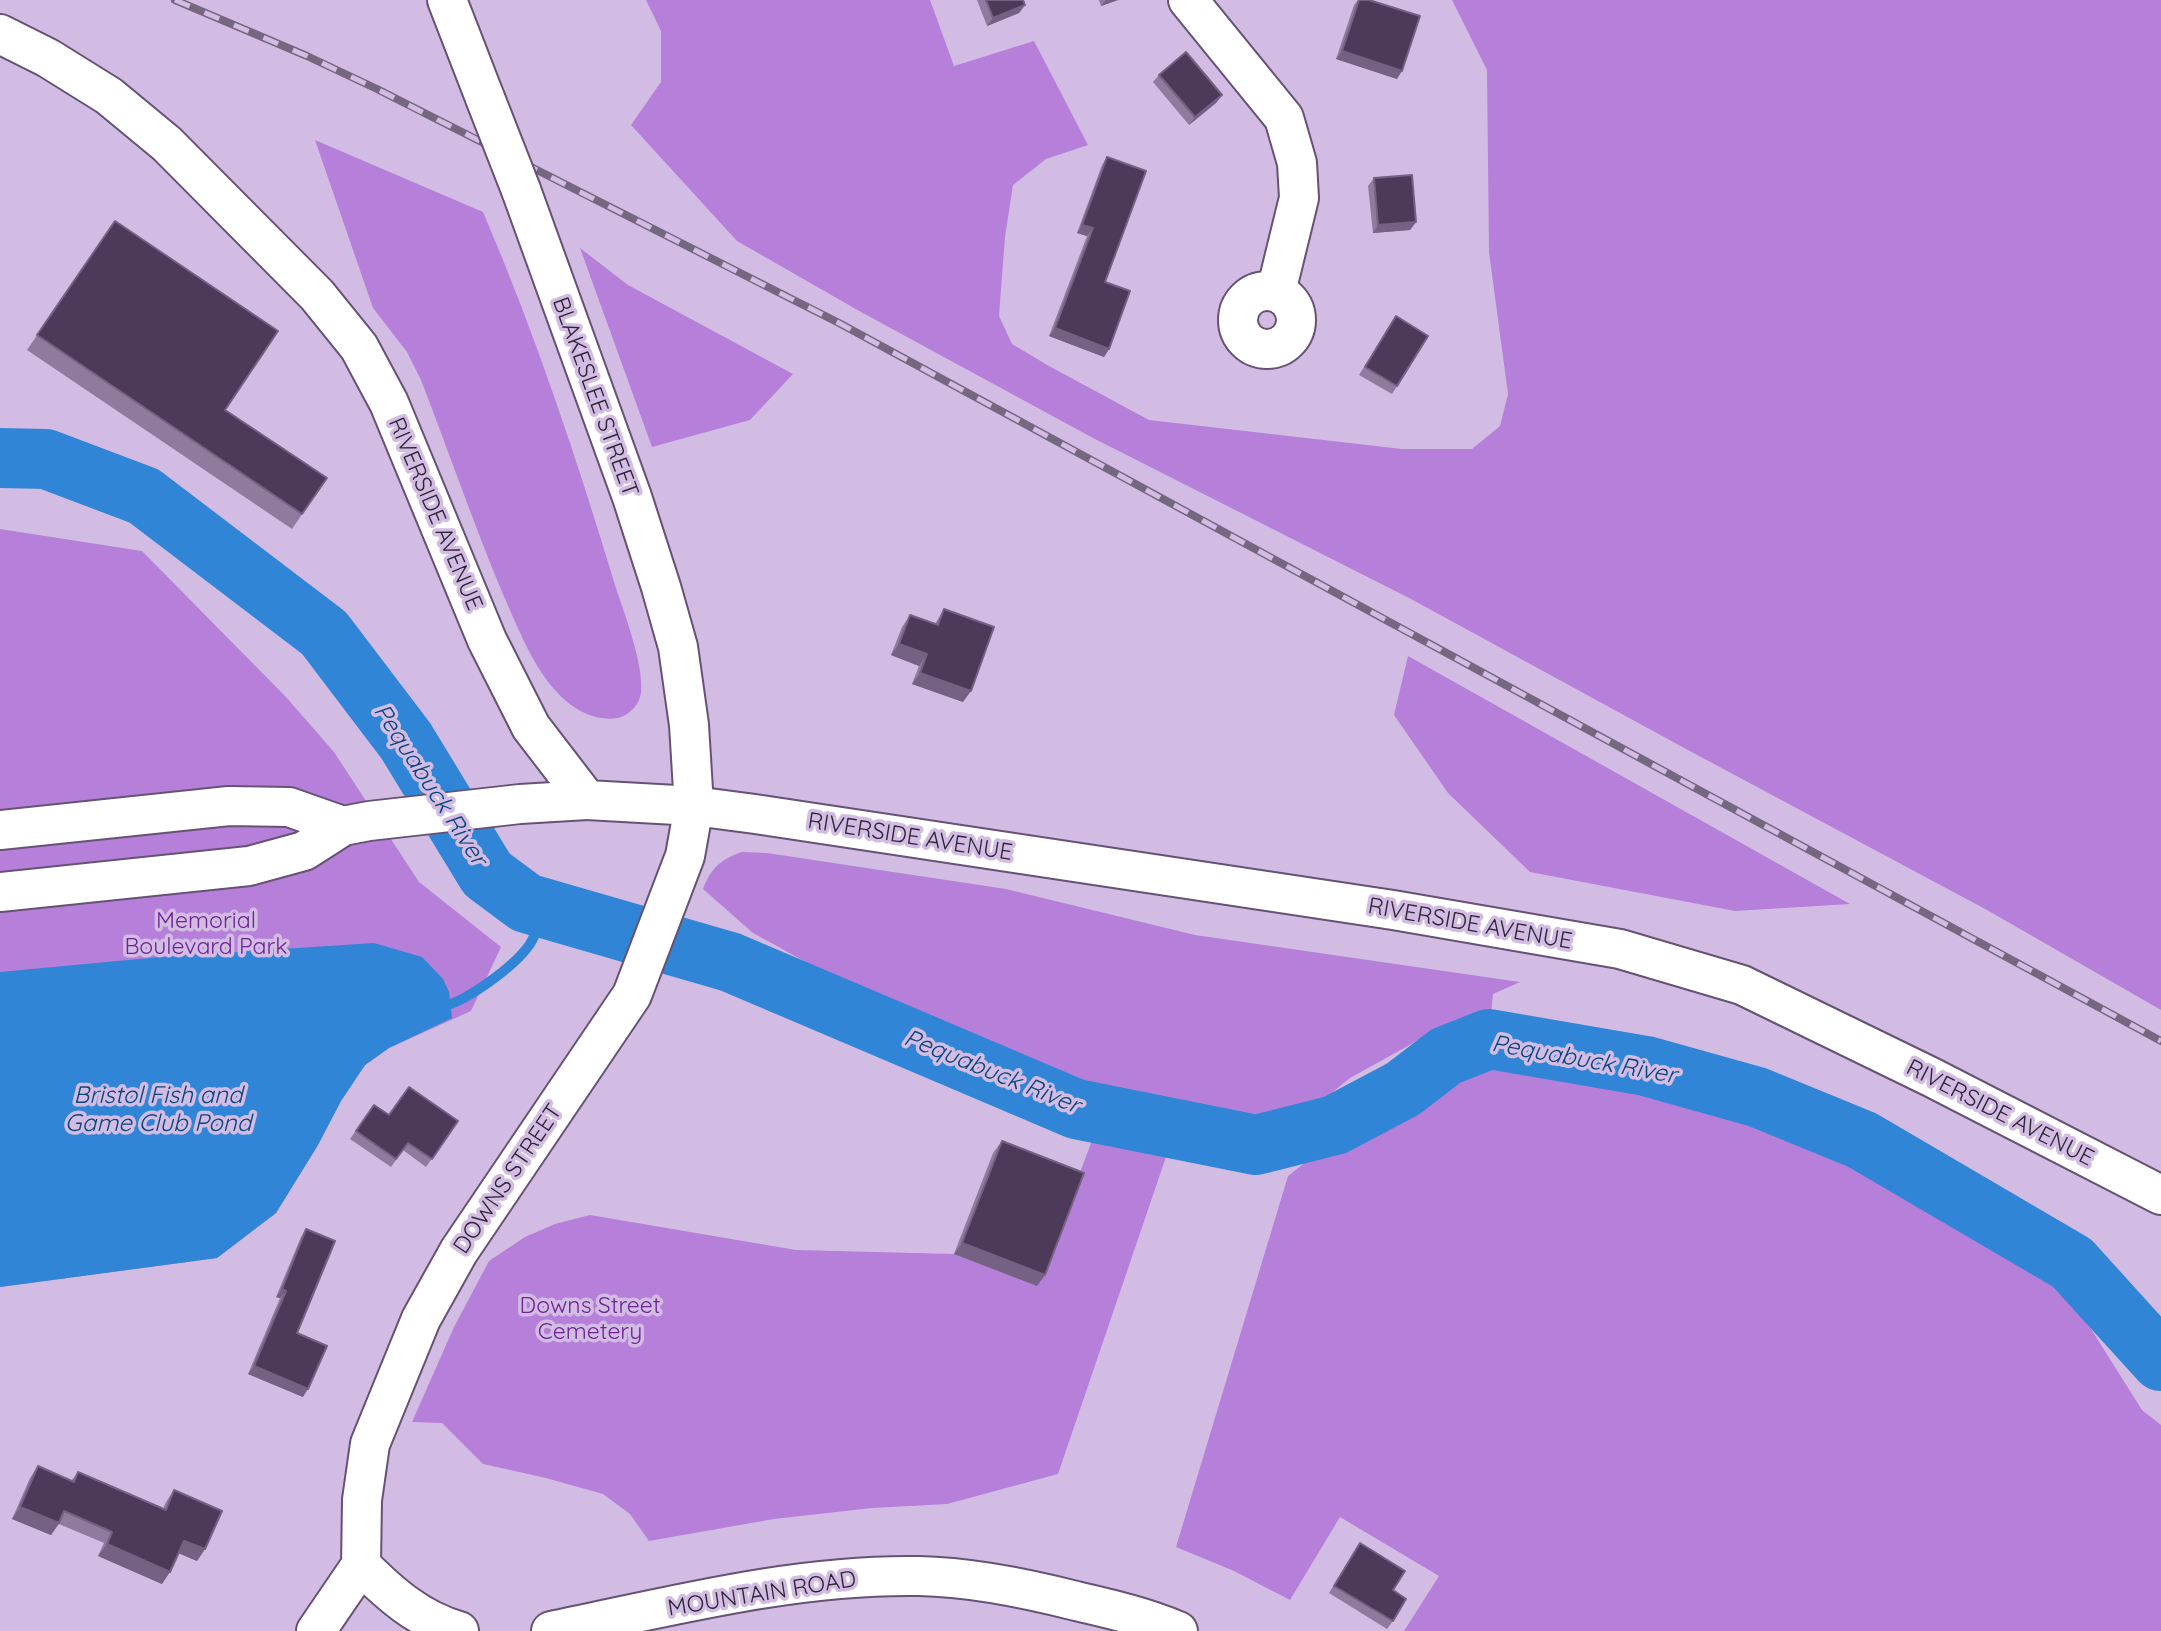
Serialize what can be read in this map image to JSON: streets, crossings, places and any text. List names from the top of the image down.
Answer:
{
  "streets": {
    "main road": [
      "BLAKESLEE STREET",
      "RIVERSIDE AVENUE",
      "DOWNS STREET",
      "MOUNTAIN ROAD"
    ]
  },
  "crossings": [
    ["BLAKESLEE STREET", "RIVERSIDE AVENUE"],
    ["BLAKESLEE STREET", "DOWNS STREET"],
    ["RIVERSIDE AVENUE", "DOWNS STREET"]
  ],
  "water": ["Pequabuck River", "Bristol Fish and Game Club Pond"],
  "parks": ["Memorial Boulevard Park", "Downs Street Cemetery"]
}
